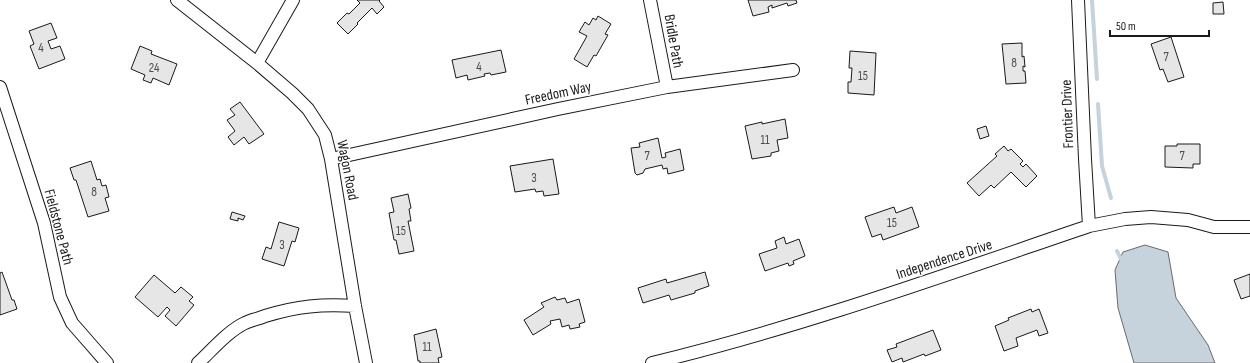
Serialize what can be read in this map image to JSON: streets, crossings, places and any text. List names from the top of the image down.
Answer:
{
  "streets": {
    "street": [
      "Bridle Path",
      "Freedom Way",
      "Frontier Drive",
      "Wagon Road",
      "Fieldstone Path",
      "Independence Drive"
    ]
  },
  "crossings": [
    ["Bridle Path", "Freedom Way"],
    ["Freedom Way", "Wagon Road"],
    ["Frontier Drive", "Independence Drive"]
  ],
  "house_numbers": [
    "4",
    "7",
    "8",
    "4",
    "24",
    "15",
    "11",
    "7",
    "7",
    "3",
    "8",
    "15",
    "15",
    "3",
    "11"
  ],
  "scale_bar": "50 m"
}
